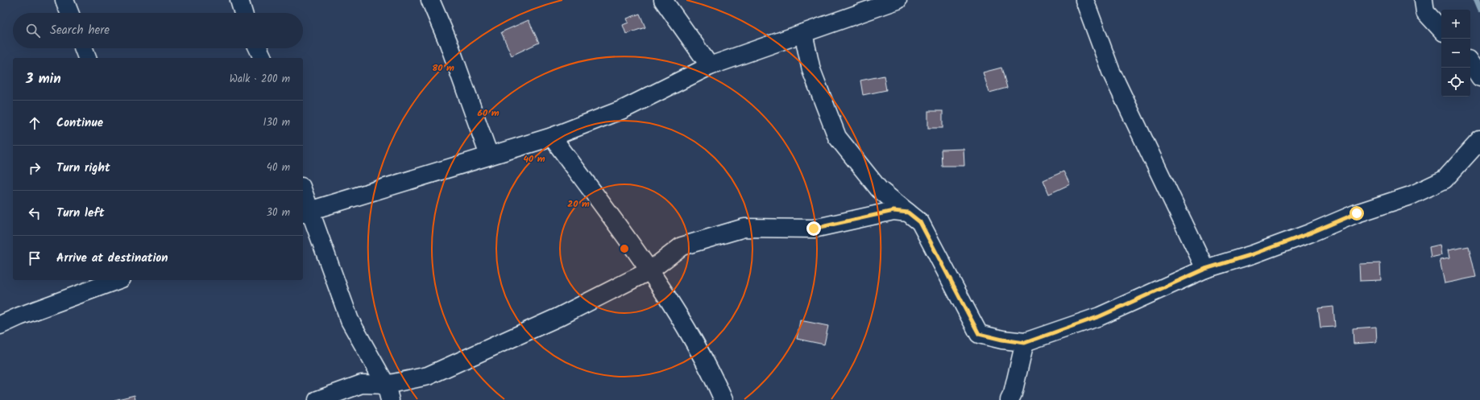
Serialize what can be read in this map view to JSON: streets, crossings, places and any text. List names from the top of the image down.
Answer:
{
  "page": {
    "map_buttons": ["+", "−"],
    "search": "Search here",
    "heading": ["3 min", "Walk · 200 m"],
    "list": [
      ["Continue", "130 m"],
      ["Turn right", "40 m"],
      ["Turn left", "30 m"],
      "Arrive at destination"
    ]
  },
  "rings": [
    "80 m",
    "60 m",
    "40 m",
    "20 m"
  ]
}
